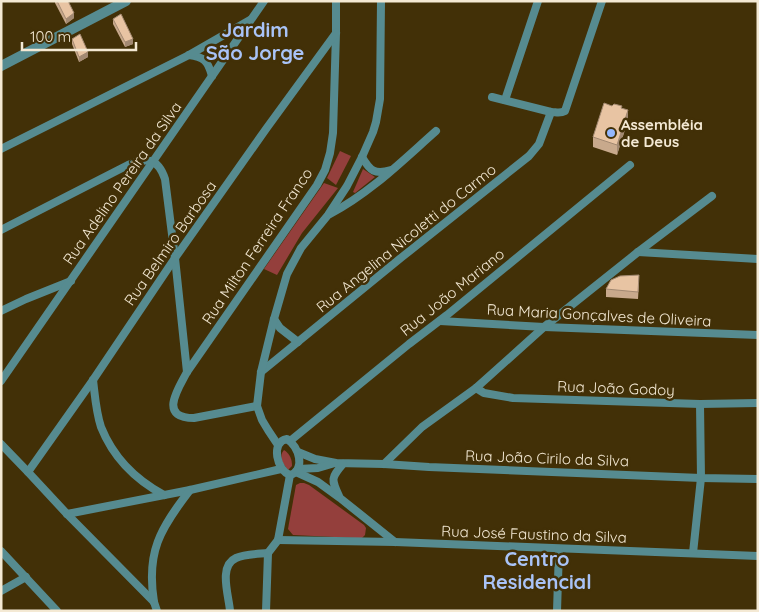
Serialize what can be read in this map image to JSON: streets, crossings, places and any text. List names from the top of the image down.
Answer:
{
  "streets": {
    "street": [
      "Rua Adelino Pereira da Silva",
      "Rua Angelina Nicoletti do Carmo",
      "Rua Belmiro Barbosa",
      "Rua Milton Ferreira Franco",
      "Rua João Mariano",
      "Rua Maria Gonçalves de Oliveira",
      "Rua João Godoy",
      "Rua João Cirilo da Silva",
      "Rua José Faustino da Silva"
    ]
  },
  "crossings": [
    ["Rua Belmiro Barbosa", "Rua Milton Ferreira Franco"],
    ["Rua João Mariano", "Rua Maria Gonçalves de Oliveira"],
    ["Rua João Mariano", "Rua João Cirilo da Silva"]
  ],
  "districts": ["Jardim São Jorge", "Centro Residencial"],
  "places": ["Assembléia de Deus"],
  "scale_bar": "100 m"
}
